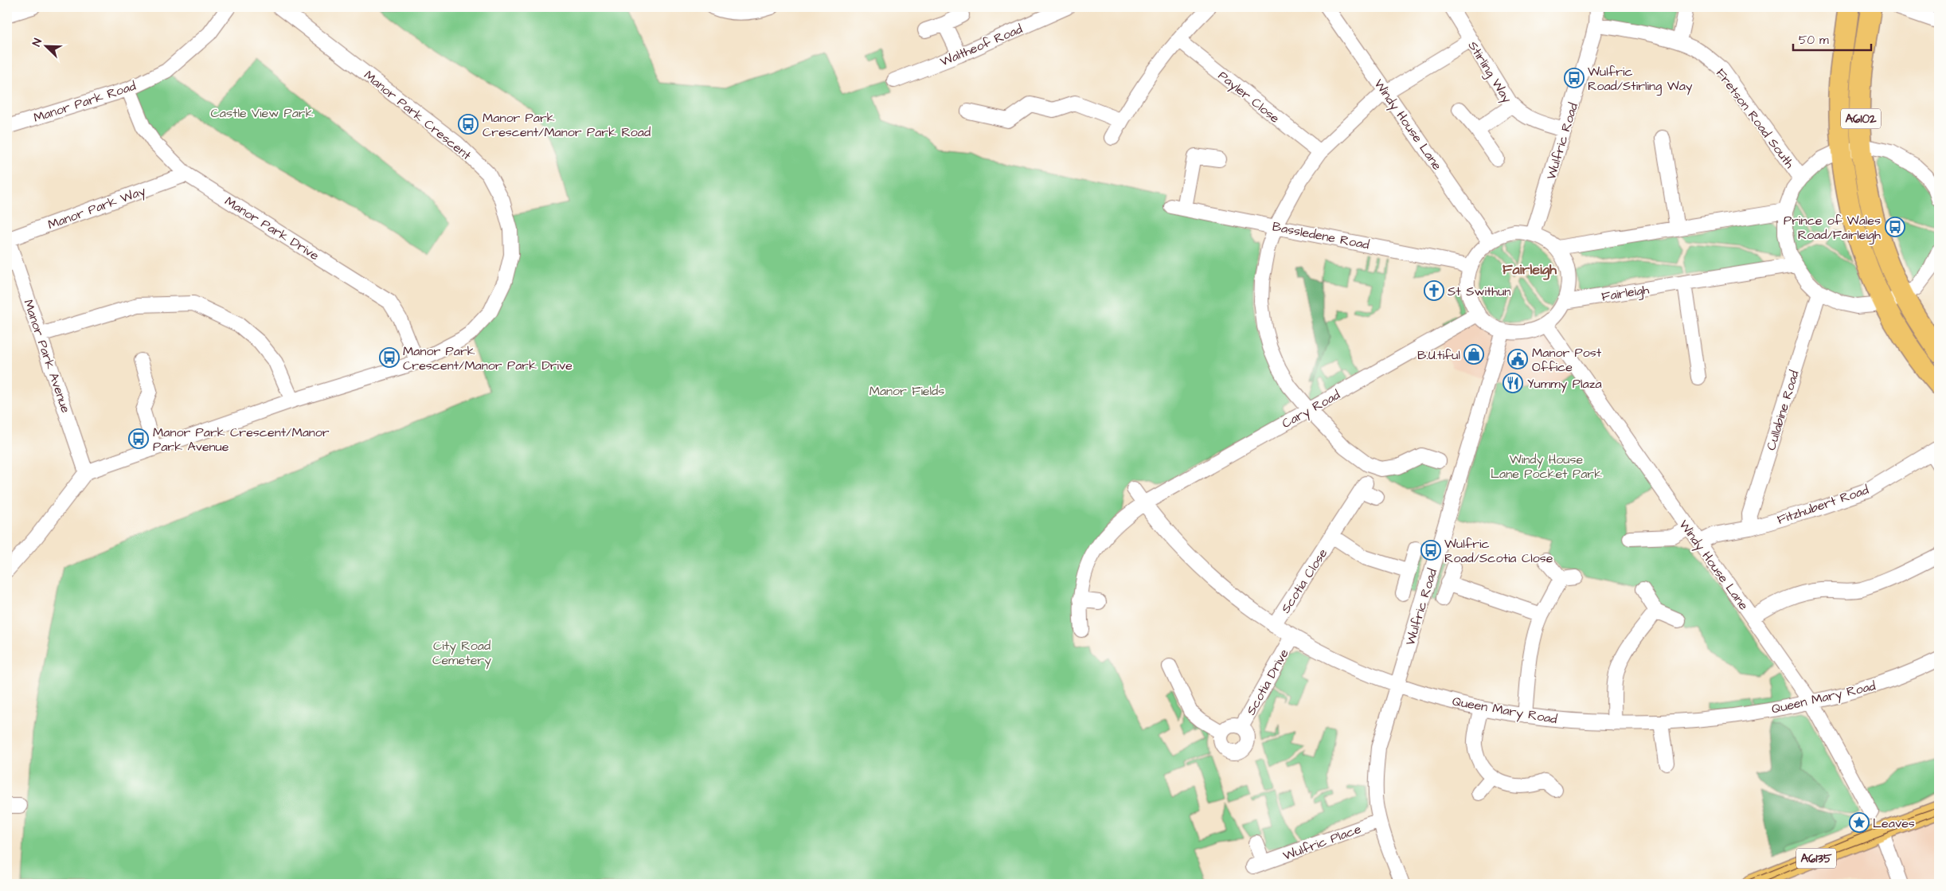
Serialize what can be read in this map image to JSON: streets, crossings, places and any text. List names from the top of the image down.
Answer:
{
  "streets": {
    "highway": ["A6102"],
    "main road": ["A6135"],
    "street": [
      "Waltheof Road",
      "Stirling Way",
      "Payler Close",
      "Manor Park Road",
      "Manor Park Crescent",
      "Fretson Road South",
      "Windy House Lane",
      "Wulfric Road",
      "Manor Park Way",
      "Manor Park Drive",
      "Bassledene Road",
      "Fairleigh",
      "Manor Park Avenue",
      "Cary Road",
      "Cullabine Road",
      "Fitzhubert Road",
      "Scotia Close",
      "Scotia Drive",
      "Queen Mary Road",
      "Wulfric Place"
    ]
  },
  "crossings": [
    ["Stirling Way", "Wulfric Road"],
    ["Manor Park Road", "Manor Park Drive"],
    ["Manor Park Crescent", "Manor Park Drive"],
    ["Manor Park Crescent", "Manor Park Avenue"],
    ["Fretson Road South", "Wulfric Road"],
    ["Windy House Lane", "Wulfric Road"],
    ["Windy House Lane", "Bassledene Road"],
    ["Windy House Lane", "Fairleigh"],
    ["Windy House Lane", "Cary Road"],
    ["Windy House Lane", "Fitzhubert Road"],
    ["Windy House Lane", "Queen Mary Road"],
    ["Wulfric Road", "Bassledene Road"],
    ["Wulfric Road", "Fairleigh"],
    ["Wulfric Road", "Cary Road"],
    ["Wulfric Road", "Queen Mary Road"],
    ["Wulfric Road", "Wulfric Place"],
    ["Manor Park Way", "Manor Park Drive"],
    ["Manor Park Way", "Manor Park Avenue"],
    ["Bassledene Road", "Fairleigh"],
    ["Bassledene Road", "Cary Road"],
    ["Fairleigh", "Cary Road"],
    ["Cary Road", "Queen Mary Road"],
    ["Cullabine Road", "Fitzhubert Road"],
    ["Scotia Close", "Queen Mary Road"],
    ["Scotia Drive", "Queen Mary Road"]
  ],
  "districts": ["Fairleigh"],
  "parks": [
    "Castle View Park",
    "Manor Fields",
    "Windy House Lane Pocket Park",
    "City Road Cemetery"
  ],
  "places": {
    "bus stop": [
      "Wulfric Road/Stirling Way",
      "Manor Park Crescent/Manor Park Road",
      "Prince of Wales Road/Fairleigh",
      "Manor Park Crescent/Manor Park Drive",
      "Manor Park Crescent/Manor Park Avenue",
      "Wulfric Road/Scotia Close"
    ],
    "church": ["St Swithun"],
    "shop": ["B.U.tiful"],
    "public building": ["Manor Post Office"],
    "restaurant": ["Yummy Plaza"],
    "place": ["Leaves"]
  },
  "scale_bar": "50 m",
  "north": "top left"
}
